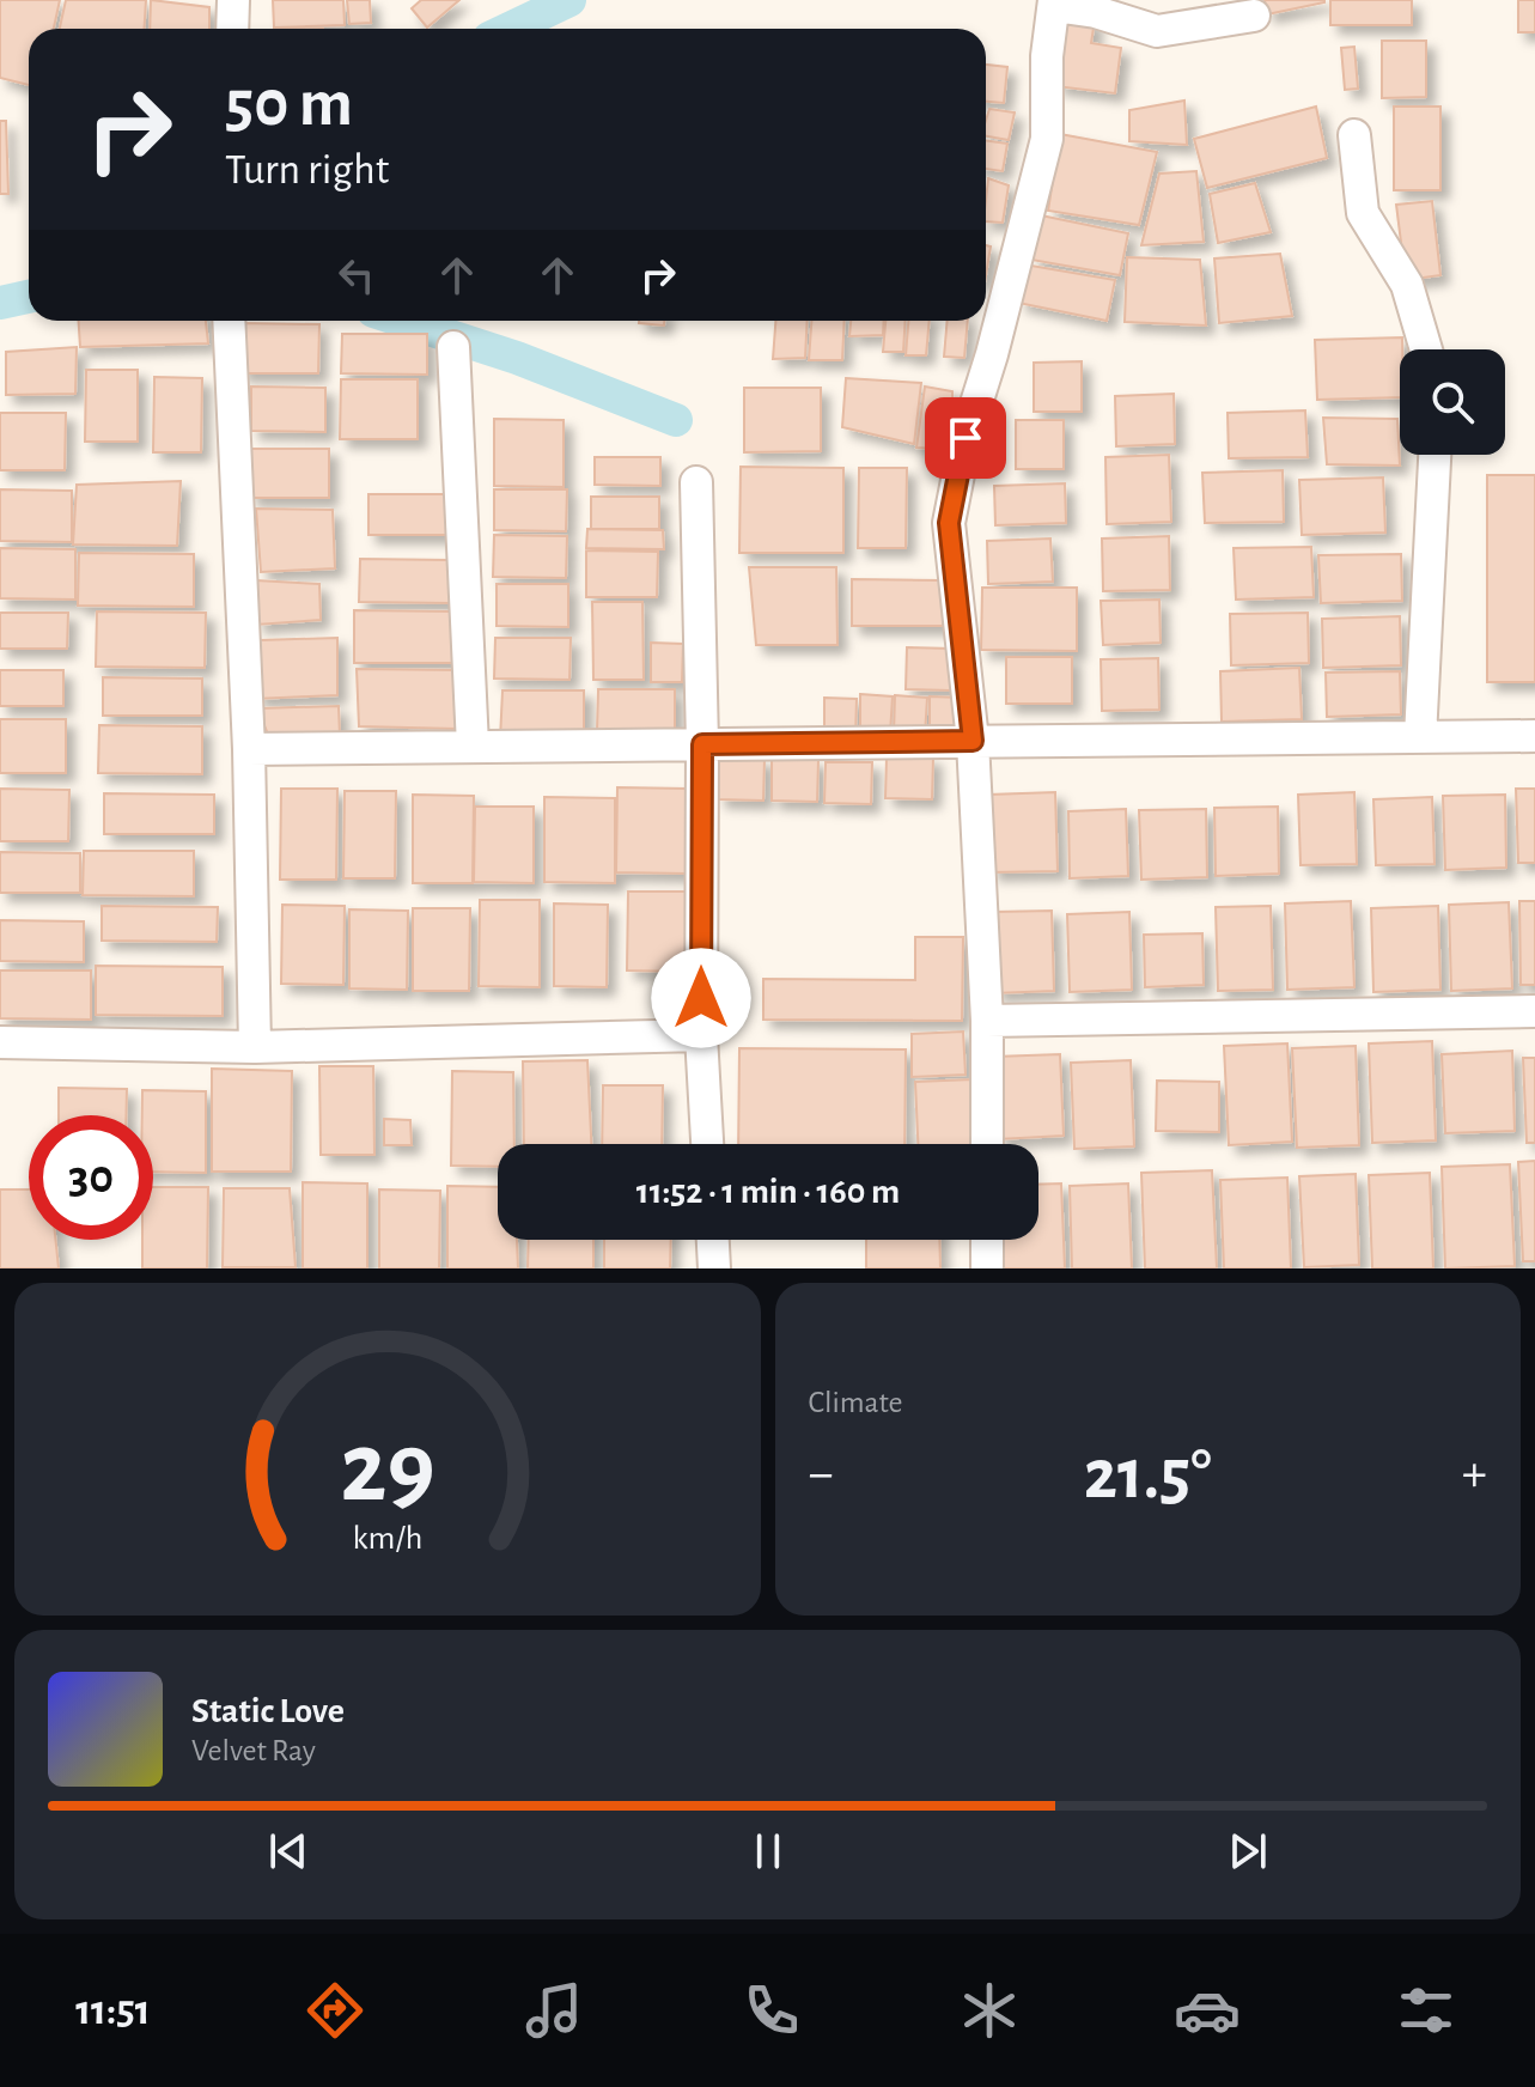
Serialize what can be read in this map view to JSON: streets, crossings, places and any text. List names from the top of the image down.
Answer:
{
  "page": {
    "turn": ["50 m", "Turn right"],
    "limit": "30",
    "trip": "11:52 · 1 min · 160 m",
    "tile": "Climate",
    "heat": ["−", "21.5°", "+"],
    "song": ["Static Love", "Velvet Ray"],
    "tabs": "11:51",
    "gauge": ["29", "km/h"]
  }
}
